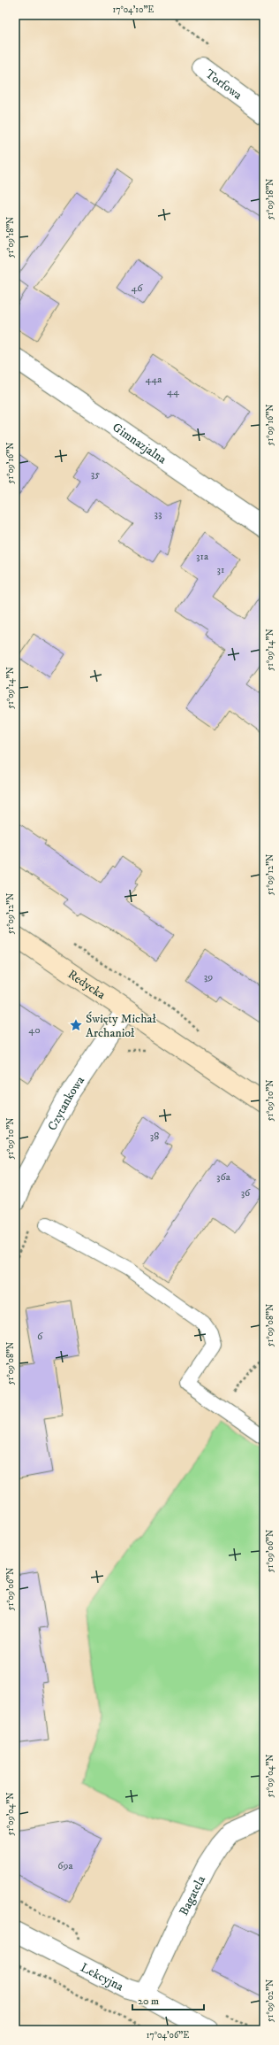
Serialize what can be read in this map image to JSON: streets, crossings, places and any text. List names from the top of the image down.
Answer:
{
  "streets": {
    "street": [
      "Torfowa",
      "Gimnazjalna",
      "Redycka",
      "Czytankowa",
      "Bagatela",
      "Lekcyjna"
    ]
  },
  "crossings": [
    ["Redycka", "Czytankowa"],
    ["Bagatela", "Lekcyjna"]
  ],
  "places": {
    "place": ["Święty Michał Archanioł"]
  },
  "house_numbers": [
    "46",
    "44a",
    "44",
    "35",
    "33",
    "31a",
    "31",
    "39",
    "40",
    "38",
    "36a",
    "36",
    "6",
    "69a"
  ],
  "scale_bar": "20 m",
  "coordinates": [
    "17°04'10\"E",
    "51°09'18\"N",
    "51°09'16\"N",
    "51°09'14\"N",
    "51°09'12\"N",
    "51°09'10\"N",
    "51°09'08\"N",
    "51°09'06\"N",
    "51°09'04\"N",
    "51°09'02\"N",
    "17°04'06\"E"
  ]
}
